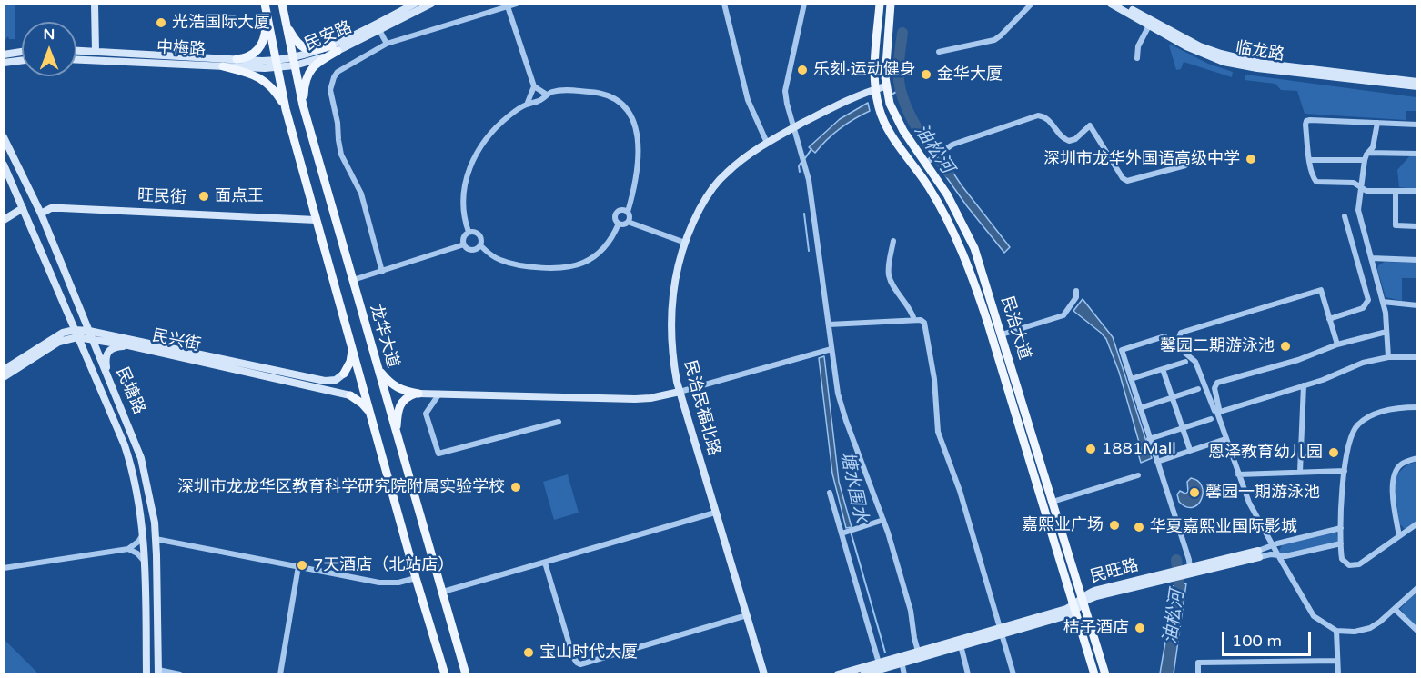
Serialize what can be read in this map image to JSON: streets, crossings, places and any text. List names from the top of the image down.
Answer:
{
  "streets": {
    "main road": [
      "民安路",
      "中梅路",
      "临龙路",
      "旺民街",
      "民治大道",
      "龙华大道",
      "民兴街",
      "民塘路",
      "民治民福北路",
      "民旺路"
    ]
  },
  "crossings": [
    ["民安路", "中梅路"],
    ["民安路", "龙华大道"],
    ["中梅路", "龙华大道"],
    ["旺民街", "龙华大道"],
    ["旺民街", "民塘路"],
    ["民治大道", "民治民福北路"],
    ["民治大道", "民旺路"],
    ["民兴街", "民塘路"]
  ],
  "water": ["油松河", "塘水围水"],
  "places": [
    "光浩国际大厦",
    "乐刻·运动健身",
    "金华大厦",
    "深圳市龙华外国语高级中学",
    "面点王",
    "馨园二期游泳池",
    "1881Mall",
    "恩泽教育幼儿园",
    "深圳市龙龙华区教育科学研究院附属实验学校",
    "馨园一期游泳池",
    "嘉熙业广场",
    "华夏嘉熙业国际影城",
    "7天酒店（北站店）",
    "桔子酒店",
    "宝山时代大厦"
  ],
  "scale_bar": "100 m",
  "north": "top"
}
